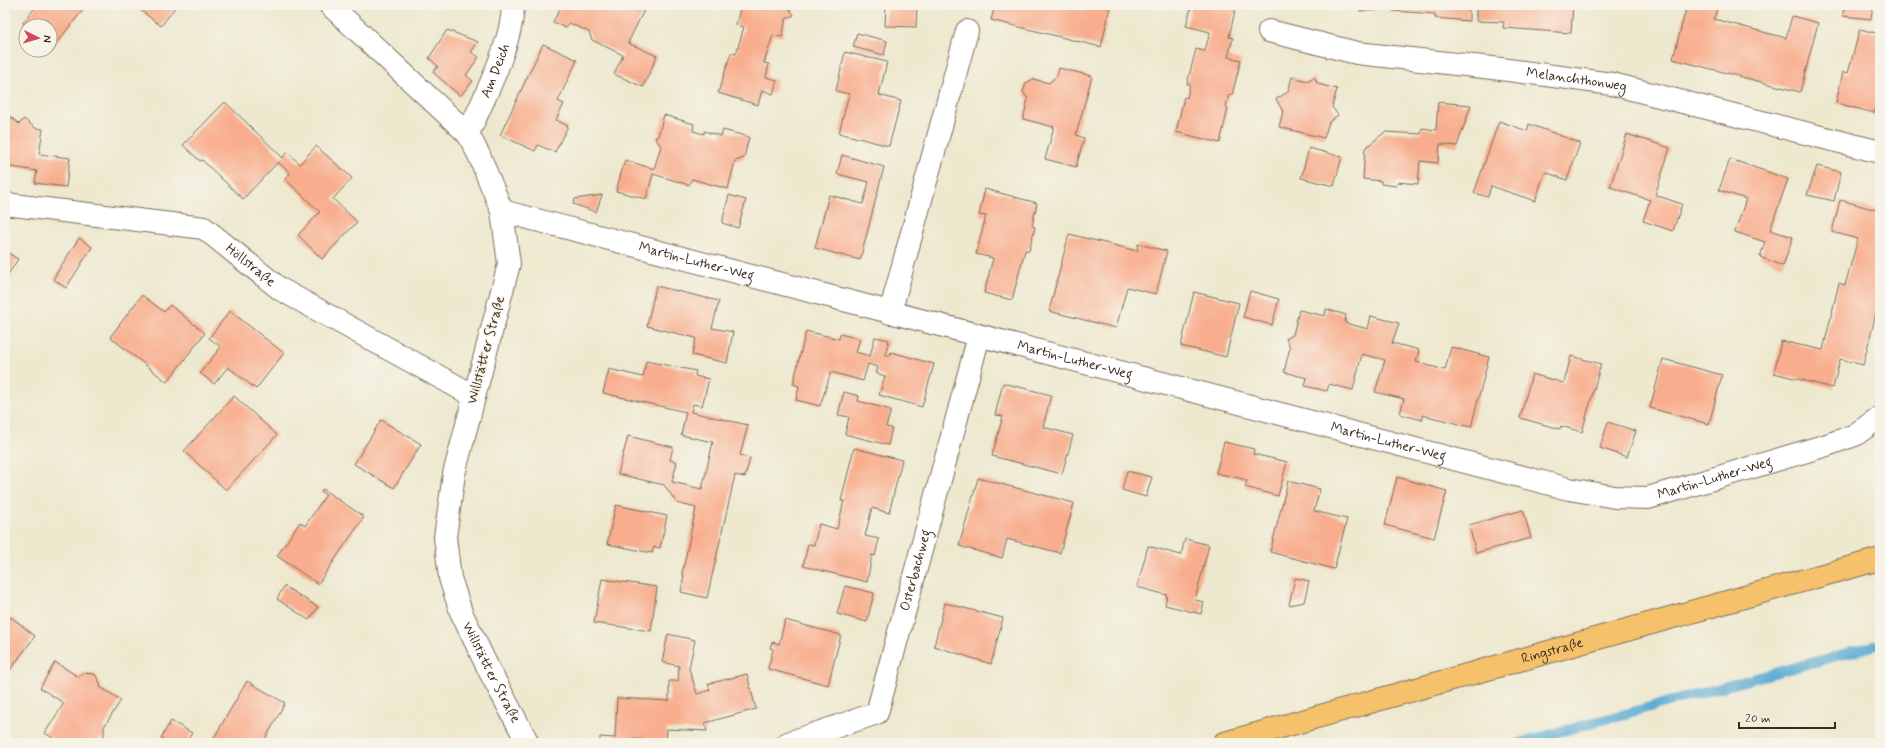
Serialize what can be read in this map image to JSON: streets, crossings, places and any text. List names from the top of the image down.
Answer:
{
  "streets": {
    "main road": ["Ringstraße"],
    "street": [
      "Am Deich",
      "Melanchthonweg",
      "Martin-Luther-Weg",
      "Höllstraße",
      "Willstätter Straße",
      "Osterbachweg"
    ]
  },
  "crossings": [
    ["Am Deich", "Willstätter Straße"],
    ["Martin-Luther-Weg", "Willstätter Straße"],
    ["Martin-Luther-Weg", "Osterbachweg"],
    ["Höllstraße", "Willstätter Straße"]
  ],
  "scale_bar": "20 m",
  "north": "right"
}
